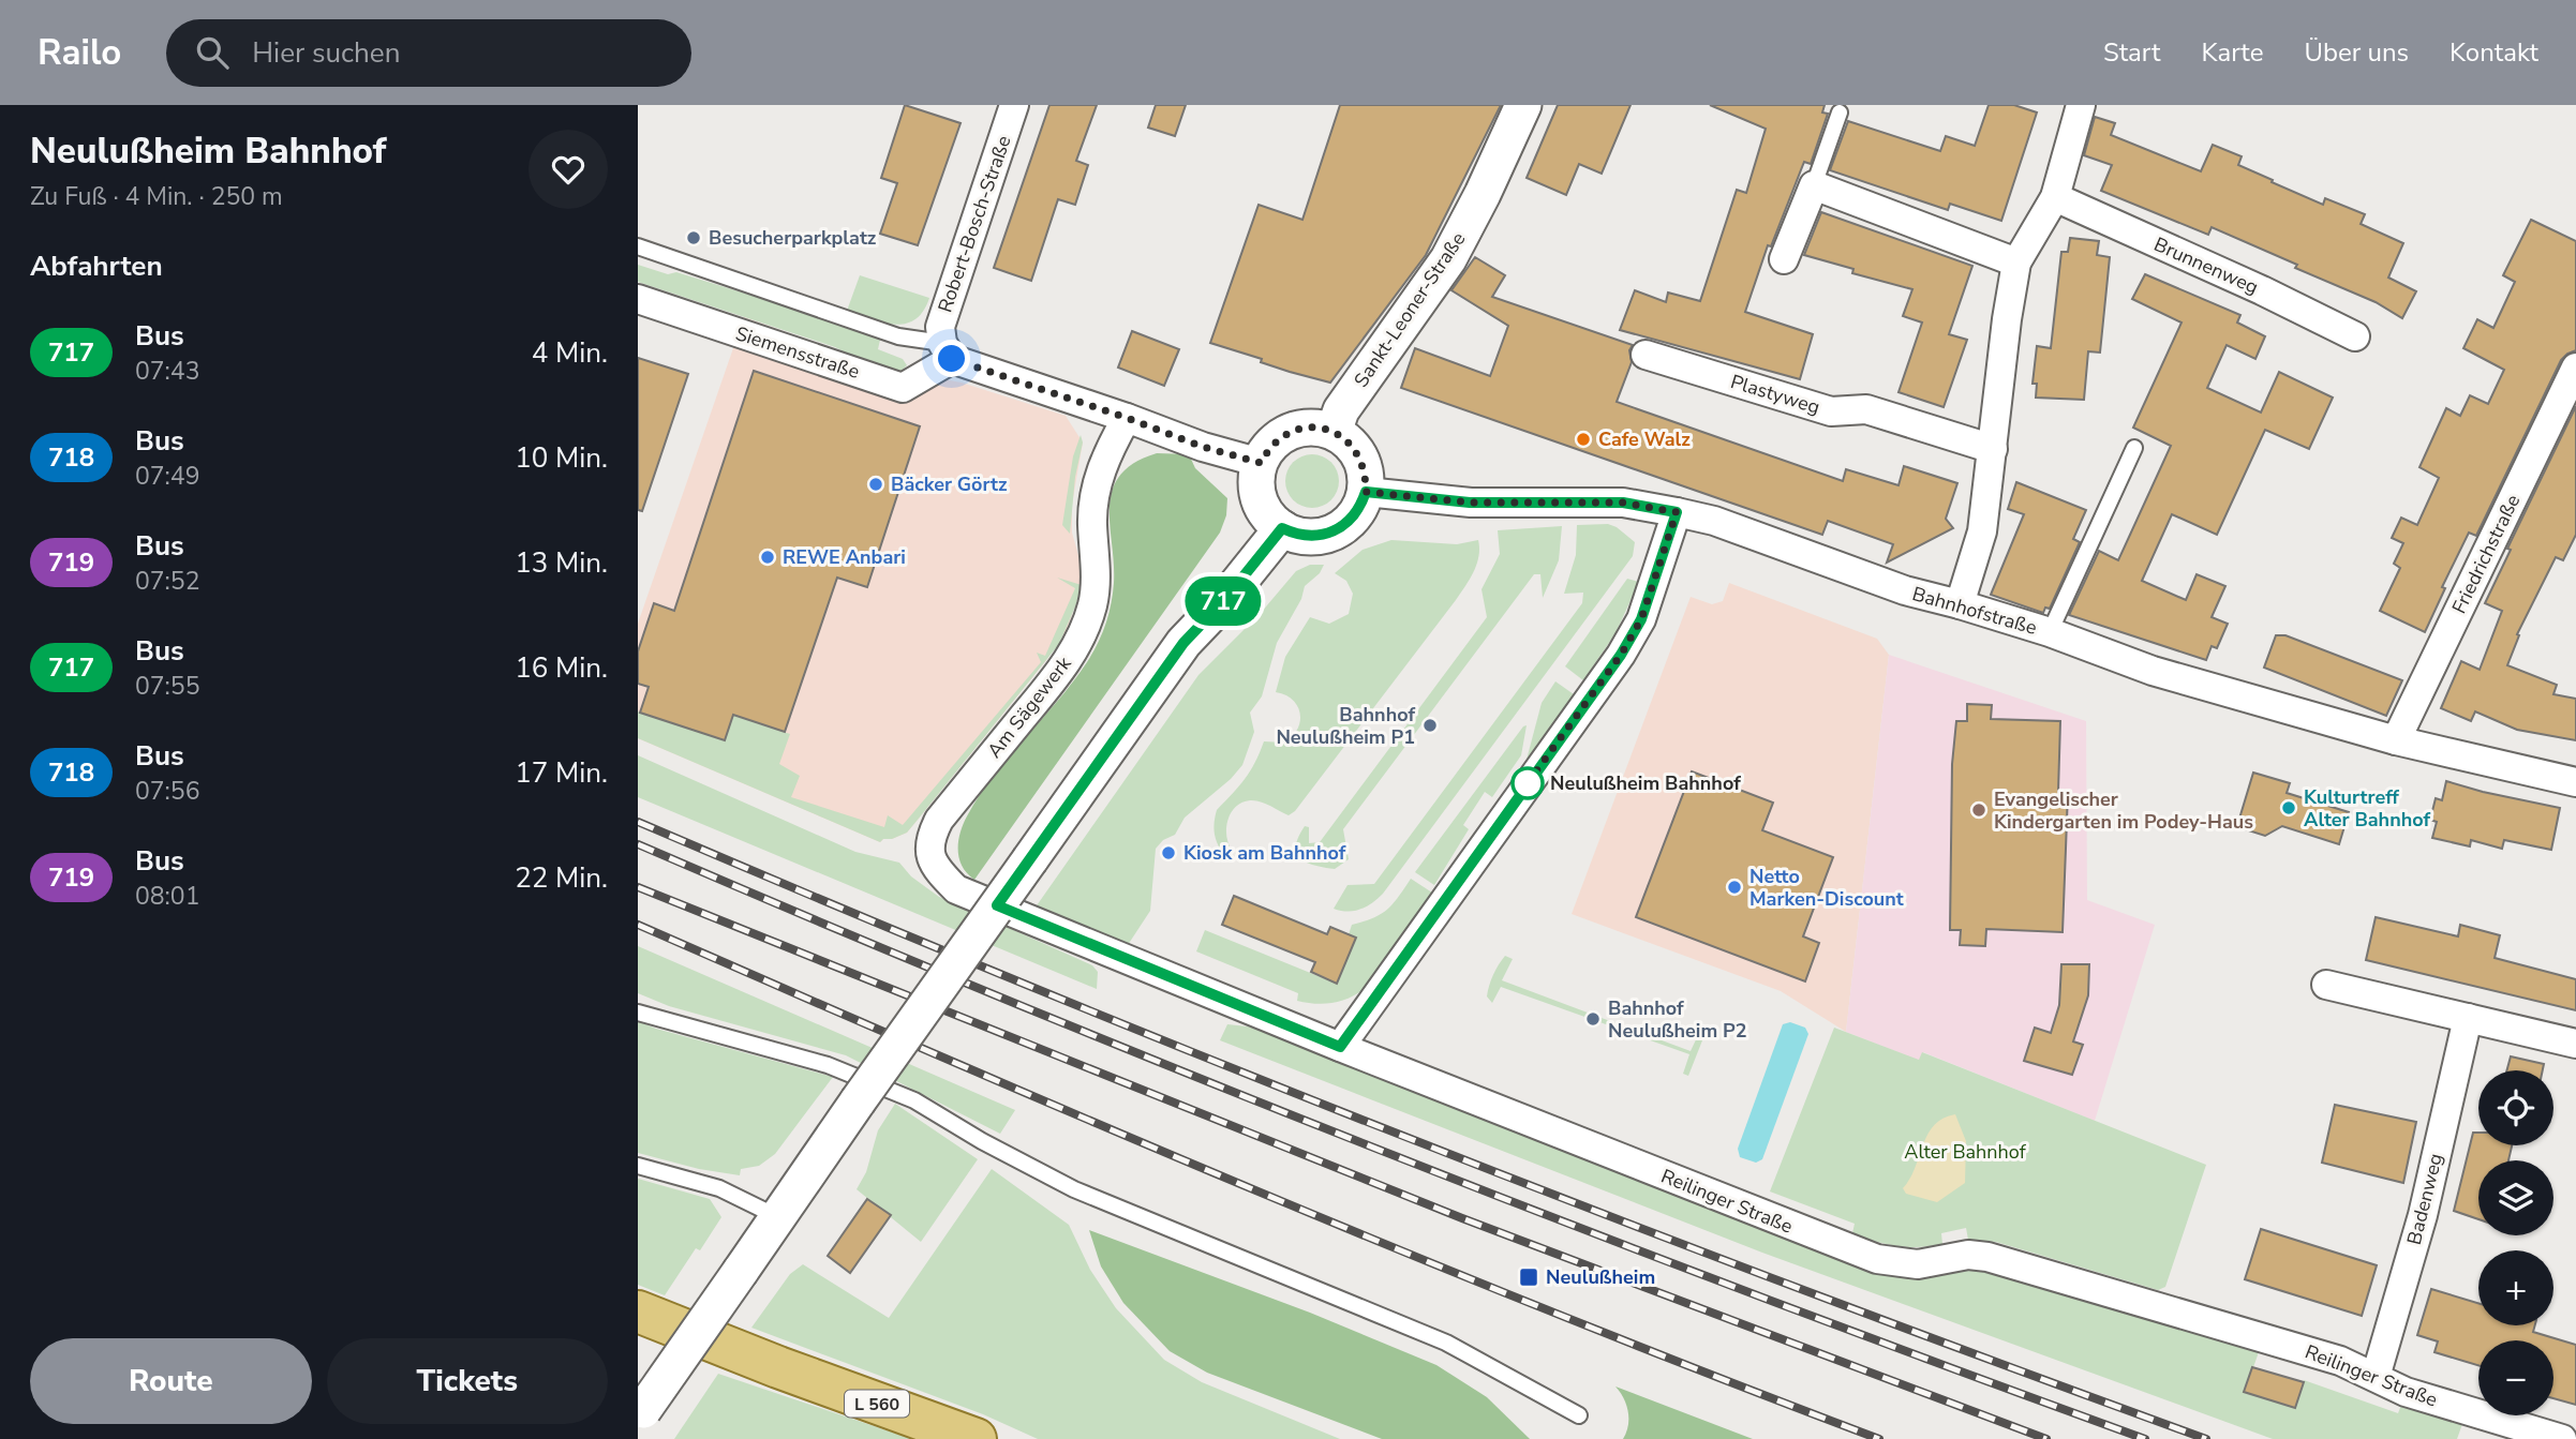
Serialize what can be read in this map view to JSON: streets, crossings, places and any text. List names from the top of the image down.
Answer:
{
  "streets": {
    "main road": ["L 560"],
    "street": [
      "Robert-Bosch-Straße",
      "Brunnenweg",
      "Sankt-Leoner-Straße",
      "Siemensstraße",
      "Plastyweg",
      "Friedrichstraße",
      "Bahnhofstraße",
      "Am Sägewerk",
      "Badenweg",
      "Reilinger Straße"
    ]
  },
  "crossings": [
    ["Robert-Bosch-Straße", "Siemensstraße"],
    ["Sankt-Leoner-Straße", "Bahnhofstraße"],
    ["Friedrichstraße", "Bahnhofstraße"],
    ["Am Sägewerk", "Reilinger Straße"],
    ["Badenweg", "Reilinger Straße"]
  ],
  "parks": ["Alter Bahnhof"],
  "places": {
    "other": [
      "Besucherparkplatz",
      "Cafe Walz",
      "Bäcker Görtz",
      "REWE Anbari",
      "Bahnhof Neulußheim P1",
      "Neulußheim Bahnhof",
      "Kulturtreff Alter Bahnhof",
      "Evangelischer Kindergarten im Podey-Haus",
      "Kiosk am Bahnhof",
      "Netto Marken-Discount",
      "Bahnhof Neulußheim P2"
    ],
    "transit": ["Neulußheim"]
  },
  "lines": ["bus line 717"],
  "page": {
    "header": "Railo",
    "search": "Hier suchen",
    "nav": [
      "Start",
      "Karte",
      "Über uns",
      "Kontakt"
    ],
    "heading": [
      ["Neulußheim Bahnhof", "Zu Fuß · 4 Min. · 250 m"],
      "Abfahrten"
    ],
    "on_map": "717",
    "list": [
      {
        "mark": "717",
        "name": "Bus",
        "note": "07:43",
        "value": "4 Min."
      },
      {
        "mark": "718",
        "name": "Bus",
        "note": "07:49",
        "value": "10 Min."
      },
      {
        "mark": "719",
        "name": "Bus",
        "note": "07:52",
        "value": "13 Min."
      },
      {
        "mark": "717",
        "name": "Bus",
        "note": "07:55",
        "value": "16 Min."
      },
      {
        "mark": "718",
        "name": "Bus",
        "note": "07:56",
        "value": "17 Min."
      },
      {
        "mark": "719",
        "name": "Bus",
        "note": "08:01",
        "value": "22 Min."
      }
    ],
    "map_buttons": ["+", "−"],
    "buttons": ["Route", "Tickets"]
  }
}
